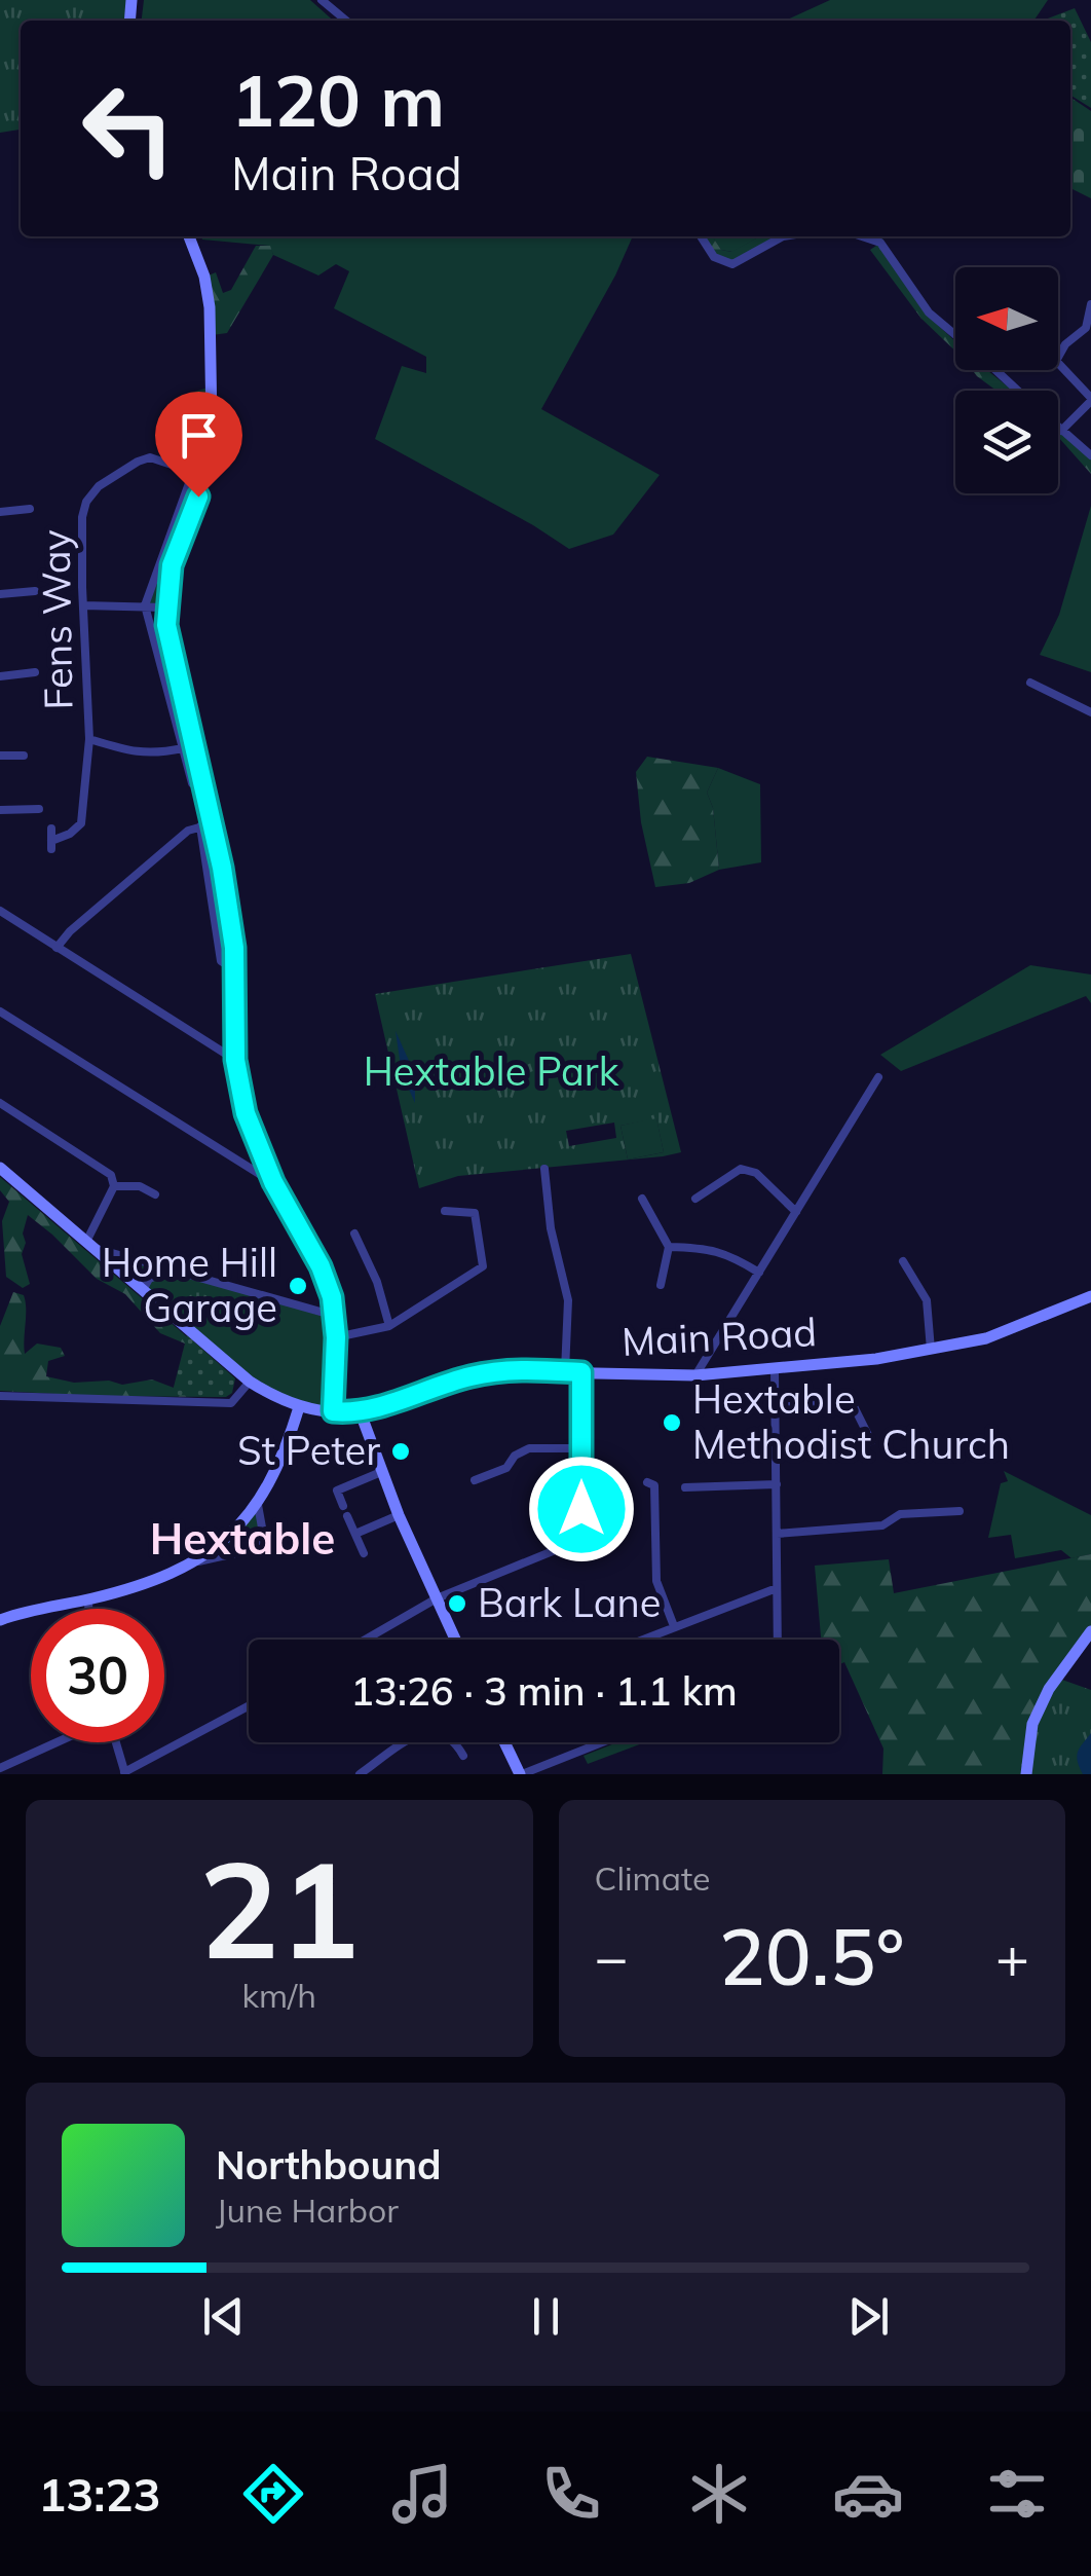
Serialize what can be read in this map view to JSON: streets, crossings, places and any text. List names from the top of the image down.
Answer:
{
  "streets": {
    "street": ["Fens Way", "Main Road"]
  },
  "districts": ["Hextable"],
  "parks": ["Hextable Park"],
  "places": [
    "Home Hill Garage",
    "Hextable Methodist Church",
    "St Peter",
    "Bark Lane"
  ],
  "north": "left",
  "page": {
    "turn": ["120 m", "Main Road"],
    "limit": "30",
    "trip": "13:26 · 3 min · 1.1 km",
    "tile": [
      ["21", "km/h"],
      "Climate"
    ],
    "heat": ["−", "20.5°", "+"],
    "song": ["Northbound", "June Harbor"],
    "tabs": "13:23"
  }
}
